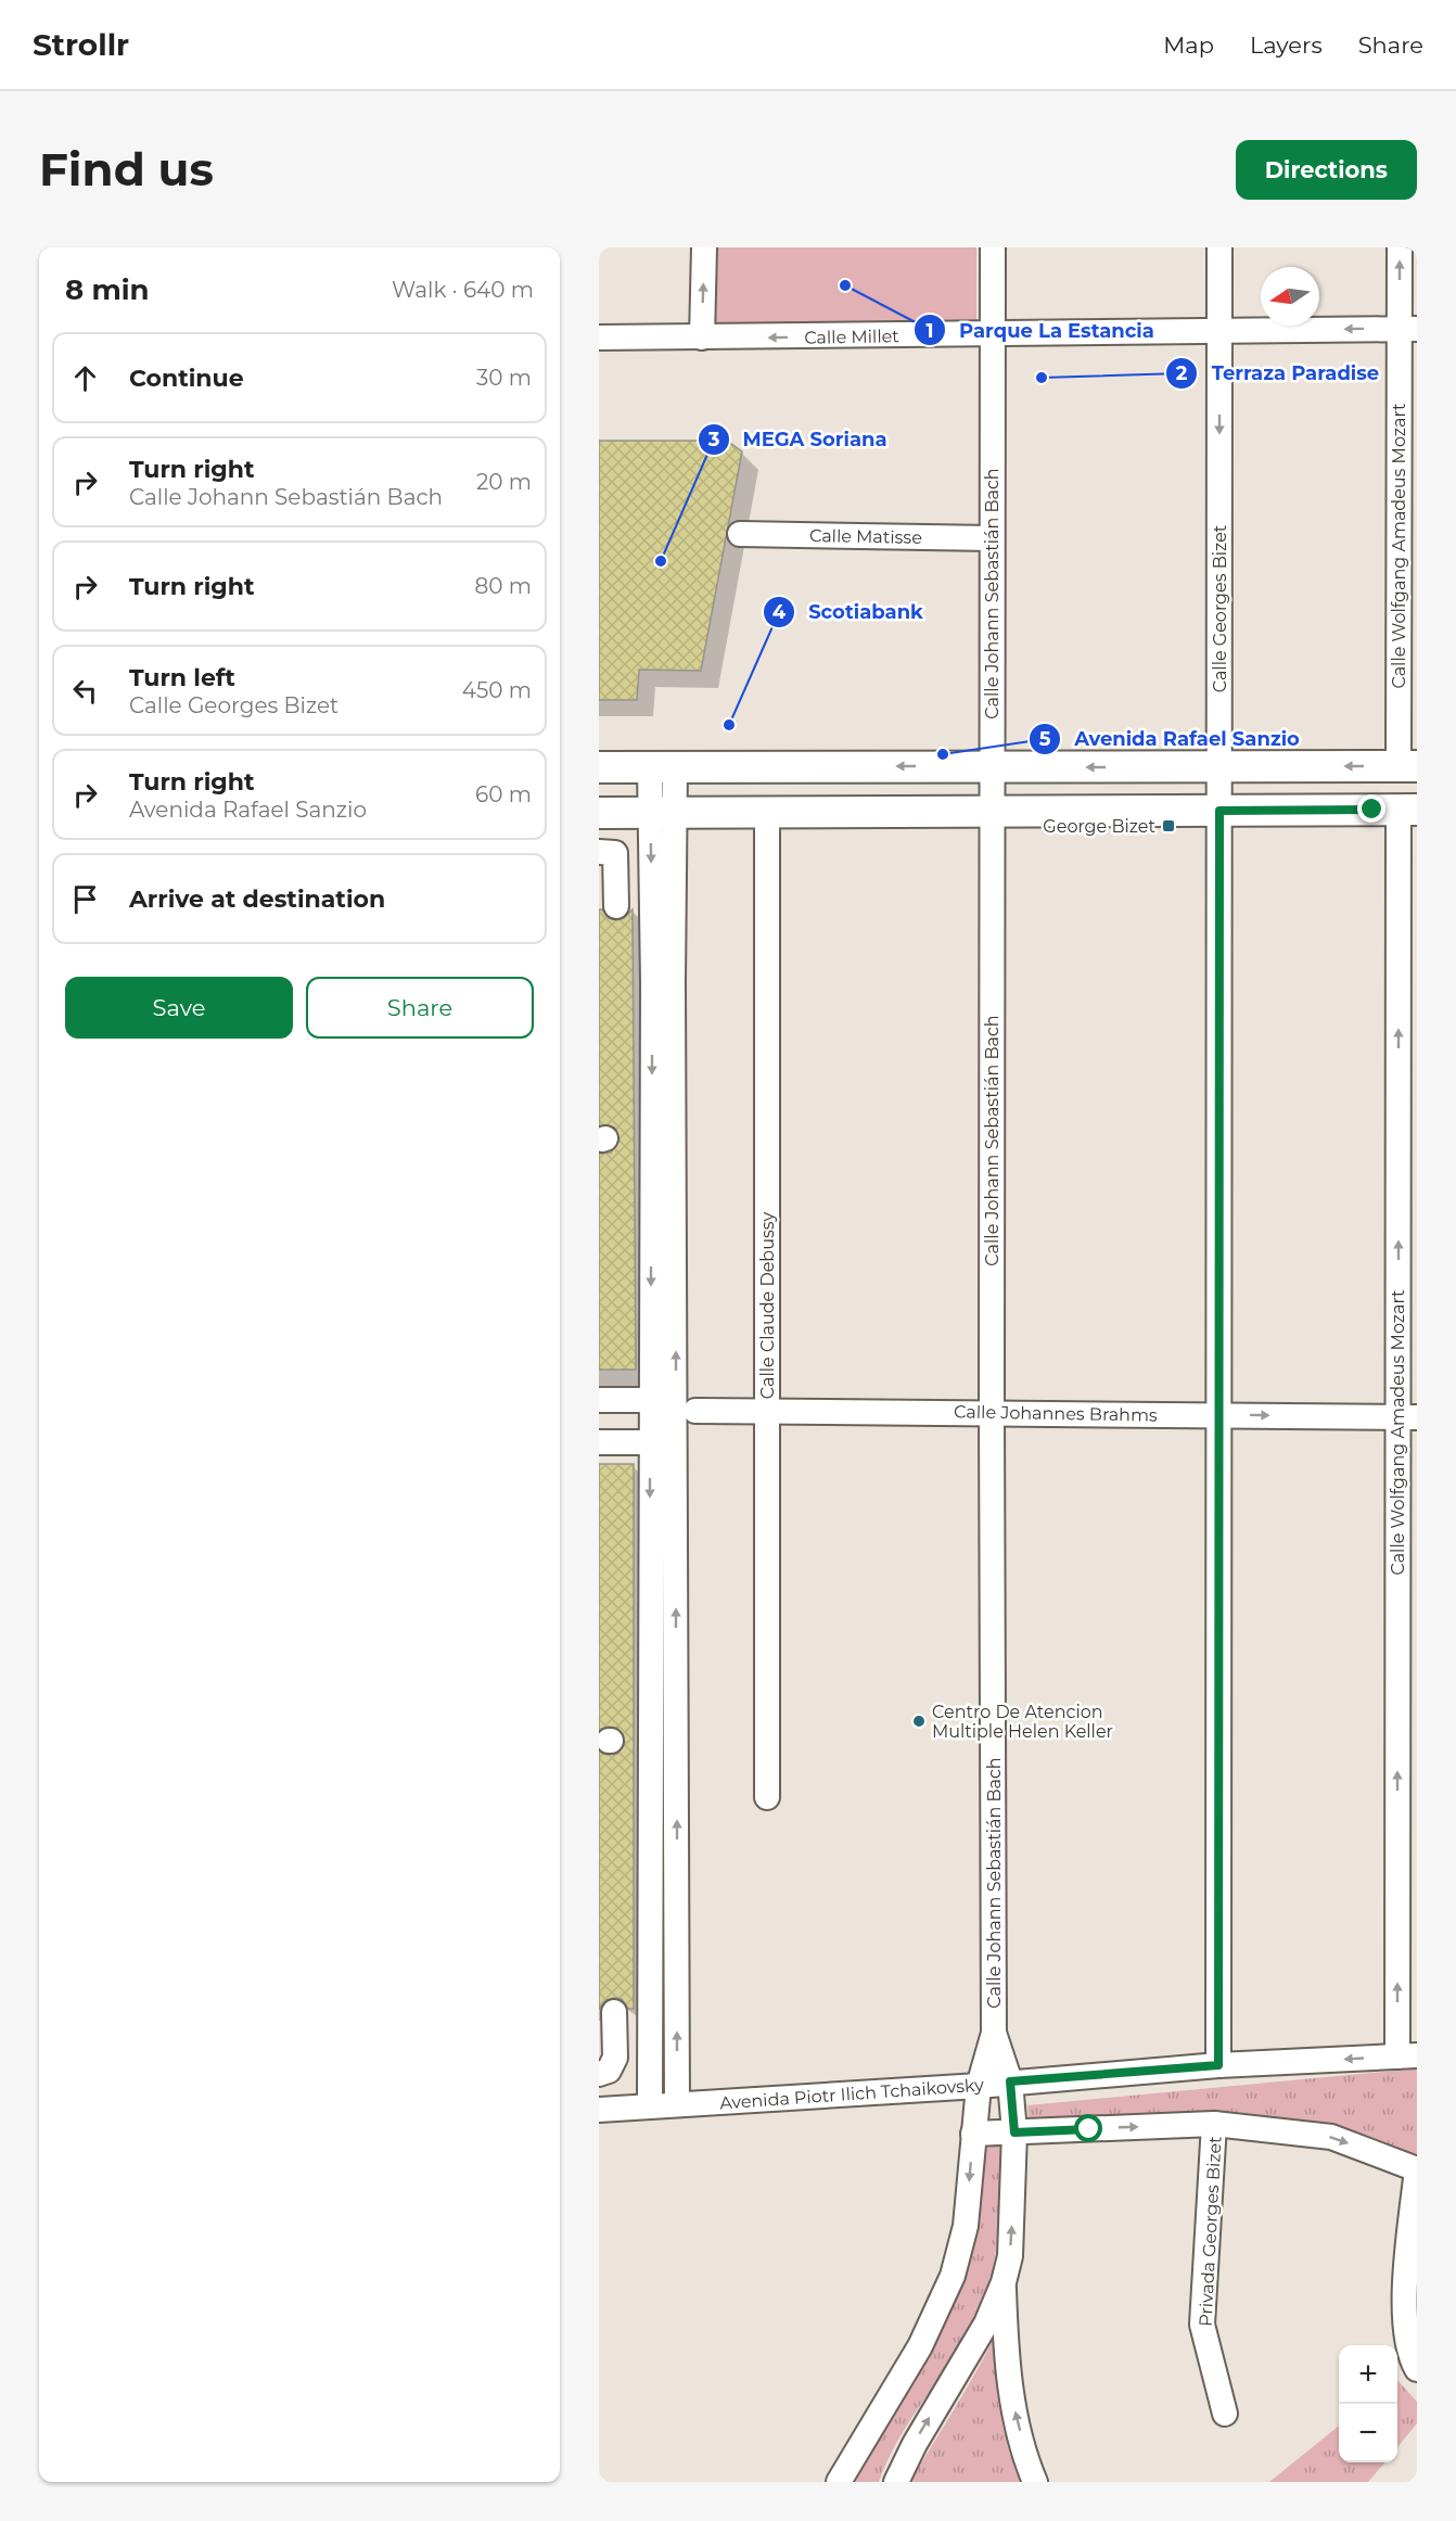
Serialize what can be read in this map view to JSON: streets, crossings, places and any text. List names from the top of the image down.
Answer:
{
  "streets": {
    "street": [
      "Calle Millet",
      "Calle Matisse",
      "Calle Wolfgang Amadeus Mozart",
      "Calle Johann Sebastián Bach",
      "Calle Georges Bizet",
      "Calle Claude Debussy",
      "Calle Johannes Brahms",
      "Avenida Piotr Ilich Tchaikovsky",
      "Privada Georges Bizet"
    ]
  },
  "crossings": [
    ["Calle Millet", "Calle Wolfgang Amadeus Mozart"],
    ["Calle Millet", "Calle Johann Sebastián Bach"],
    ["Calle Millet", "Calle Georges Bizet"],
    ["Calle Matisse", "Calle Johann Sebastián Bach"],
    ["Calle Wolfgang Amadeus Mozart", "Calle Johannes Brahms"],
    ["Calle Wolfgang Amadeus Mozart", "Avenida Piotr Ilich Tchaikovsky"],
    ["Calle Johann Sebastián Bach", "Calle Johannes Brahms"],
    ["Calle Johann Sebastián Bach", "Avenida Piotr Ilich Tchaikovsky"],
    ["Calle Georges Bizet", "Calle Johannes Brahms"],
    ["Calle Georges Bizet", "Avenida Piotr Ilich Tchaikovsky"],
    ["Calle Claude Debussy", "Calle Johannes Brahms"]
  ],
  "one_way": ["Calle Millet", "Calle Wolfgang Amadeus Mozart"],
  "places": {
    "other": [
      "Parque La Estancia",
      "Terraza Paradise",
      "MEGA Soriana",
      "Scotiabank",
      "Avenida Rafael Sanzio",
      "Centro De Atencion Multiple Helen Keller"
    ],
    "transit": ["George Bizet"]
  },
  "north": "left",
  "page": {
    "header": "Strollr",
    "nav": ["Map", "Layers", "Share"],
    "buttons": [
      "Directions",
      ["Save", "Share"]
    ],
    "title": "Find us",
    "heading": ["8 min", "Walk · 640 m"],
    "list": [
      ["Continue", "30 m"],
      ["Turn right", "Calle Johann Sebastián Bach", "20 m"],
      ["Turn right", "80 m"],
      ["Turn left", "Calle Georges Bizet", "450 m"],
      ["Turn right", "Avenida Rafael Sanzio", "60 m"],
      "Arrive at destination"
    ],
    "map_buttons": ["+", "−"]
  }
}
